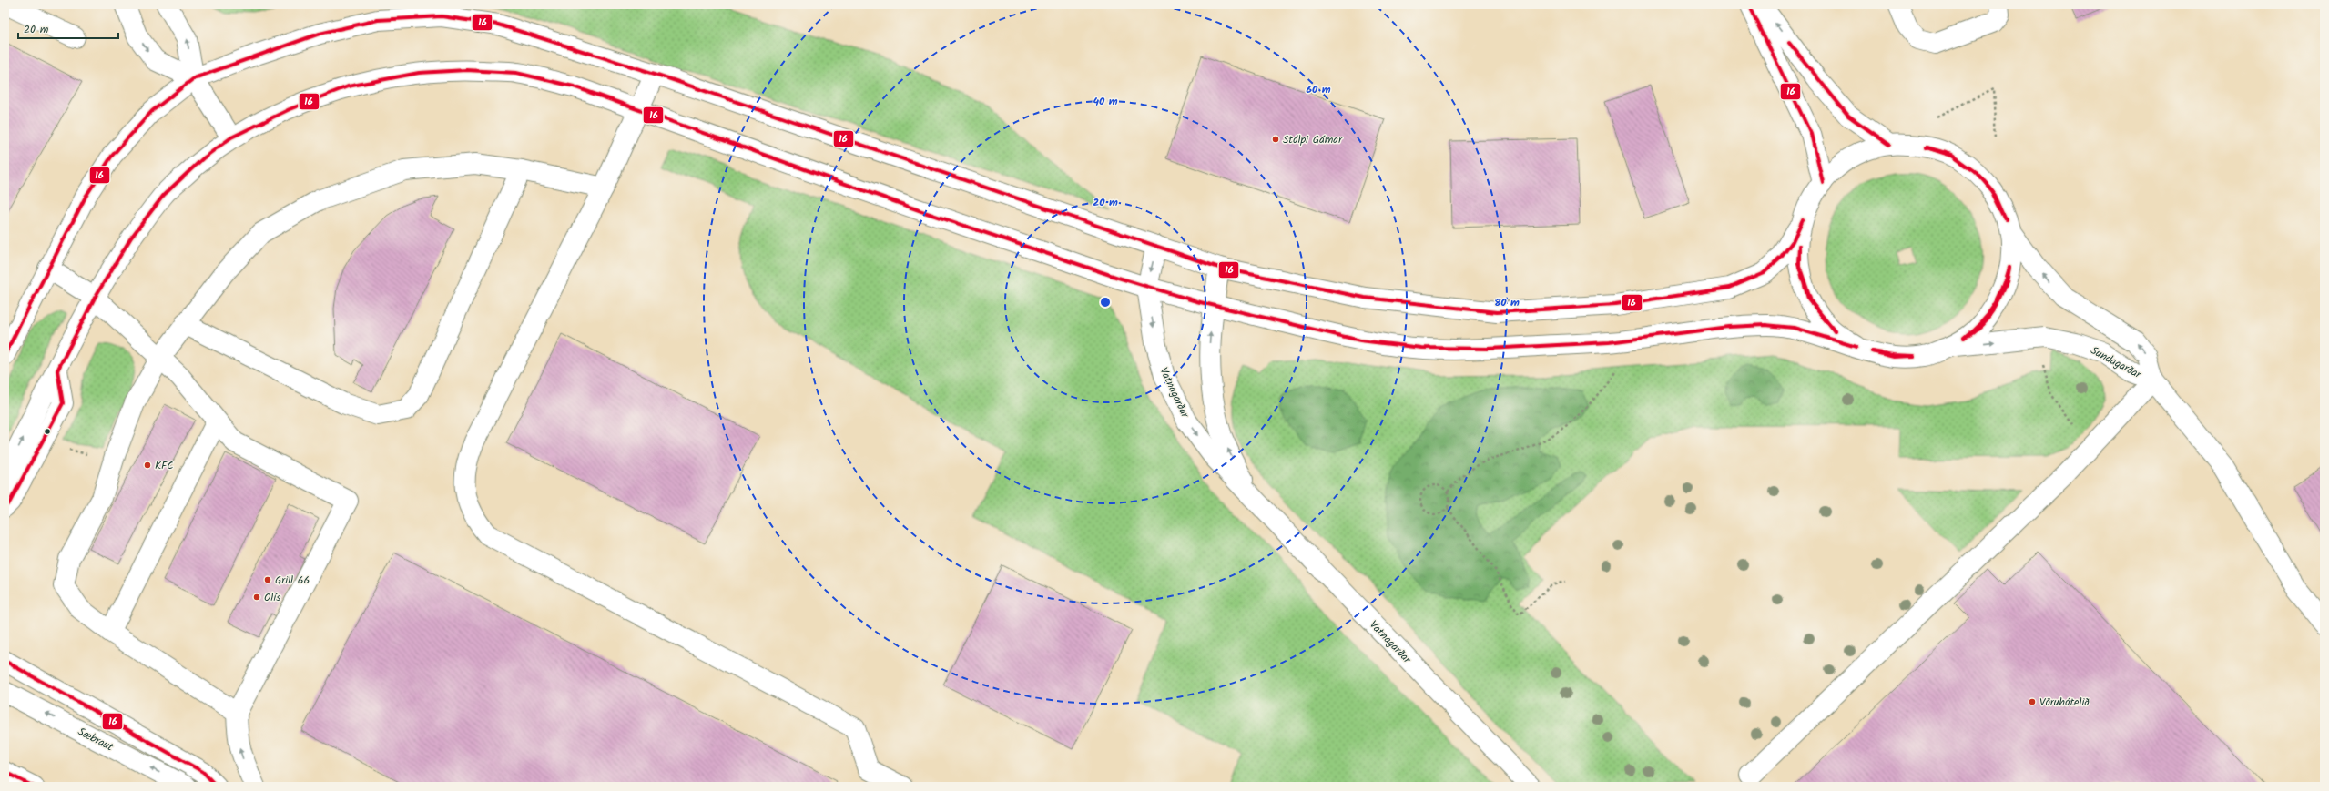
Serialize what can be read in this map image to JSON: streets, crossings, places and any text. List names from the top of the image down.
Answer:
{
  "streets": {
    "main road": ["Sundagarðar", "Vatnagarðar", "Sæbraut"]
  },
  "crossings": [
    ["Sundagarðar", "Vatnagarðar"]
  ],
  "places": [
    "Stólpi Gámar",
    "KFC",
    "Grill 66",
    "Olís",
    "Vöruhótelið"
  ],
  "lines": ["transit line 16"],
  "scale_bar": "20 m",
  "rings": [
    "60 m",
    "40 m",
    "20 m",
    "80 m"
  ]
}
